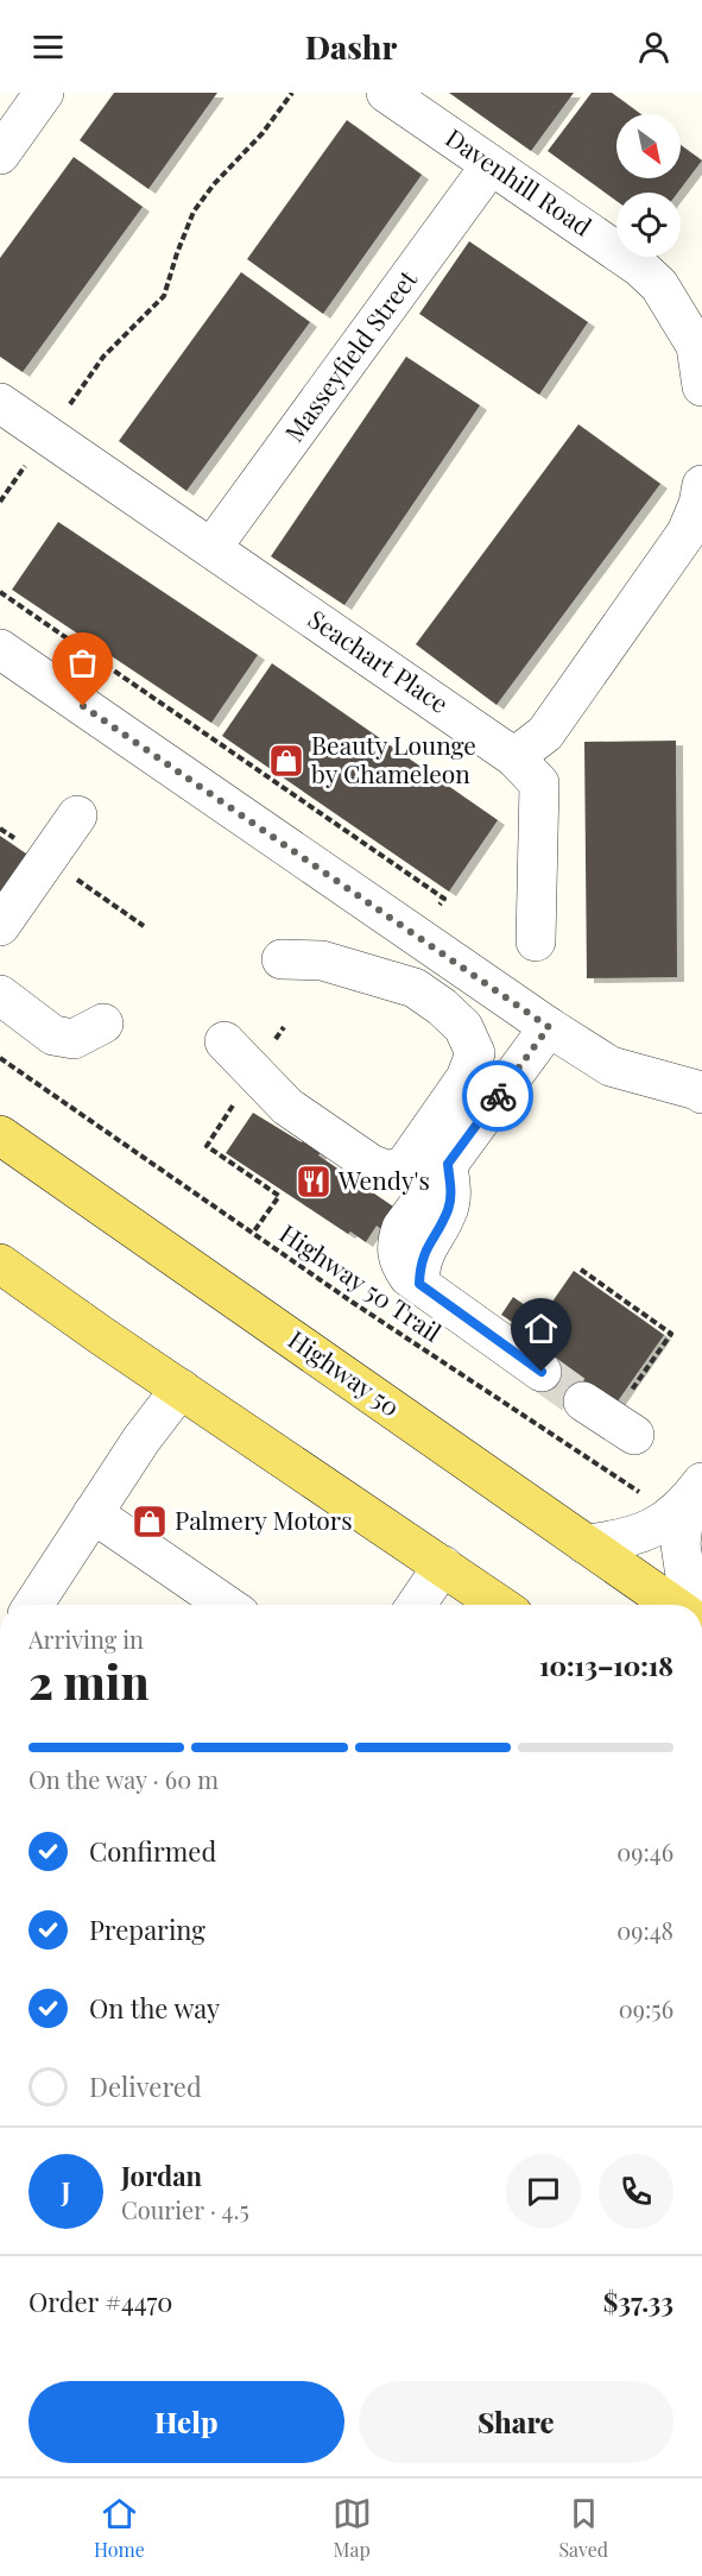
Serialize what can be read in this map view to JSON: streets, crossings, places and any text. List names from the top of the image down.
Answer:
{
  "streets": {
    "main road": ["Highway 50"],
    "street": ["Davenhill Road", "Masseyfield Street", "Seachart Place"],
    "path": ["Highway 50 Trail"]
  },
  "crossings": [
    ["Davenhill Road", "Masseyfield Street"],
    ["Masseyfield Street", "Seachart Place"]
  ],
  "places": {
    "shop": ["Beauty Lounge by Chameleon", "Palmery Motors"],
    "restaurant": ["Wendy's"]
  },
  "north": "bottom right",
  "page": {
    "header": "Dashr",
    "heading": ["2 min", "Arriving in", "10:13–10:18"],
    "panel": [
      "Jordan",
      "Courier · 4.5",
      "Order #4470",
      "$37.33"
    ],
    "bar": "On the way · 60 m",
    "list": [
      ["Confirmed", "09:46"],
      ["Preparing", "09:48"],
      ["On the way", "09:56"],
      "Delivered"
    ],
    "round": "J",
    "buttons": ["Help", "Share"],
    "tabs": ["Home", "Map", "Saved"]
  }
}
